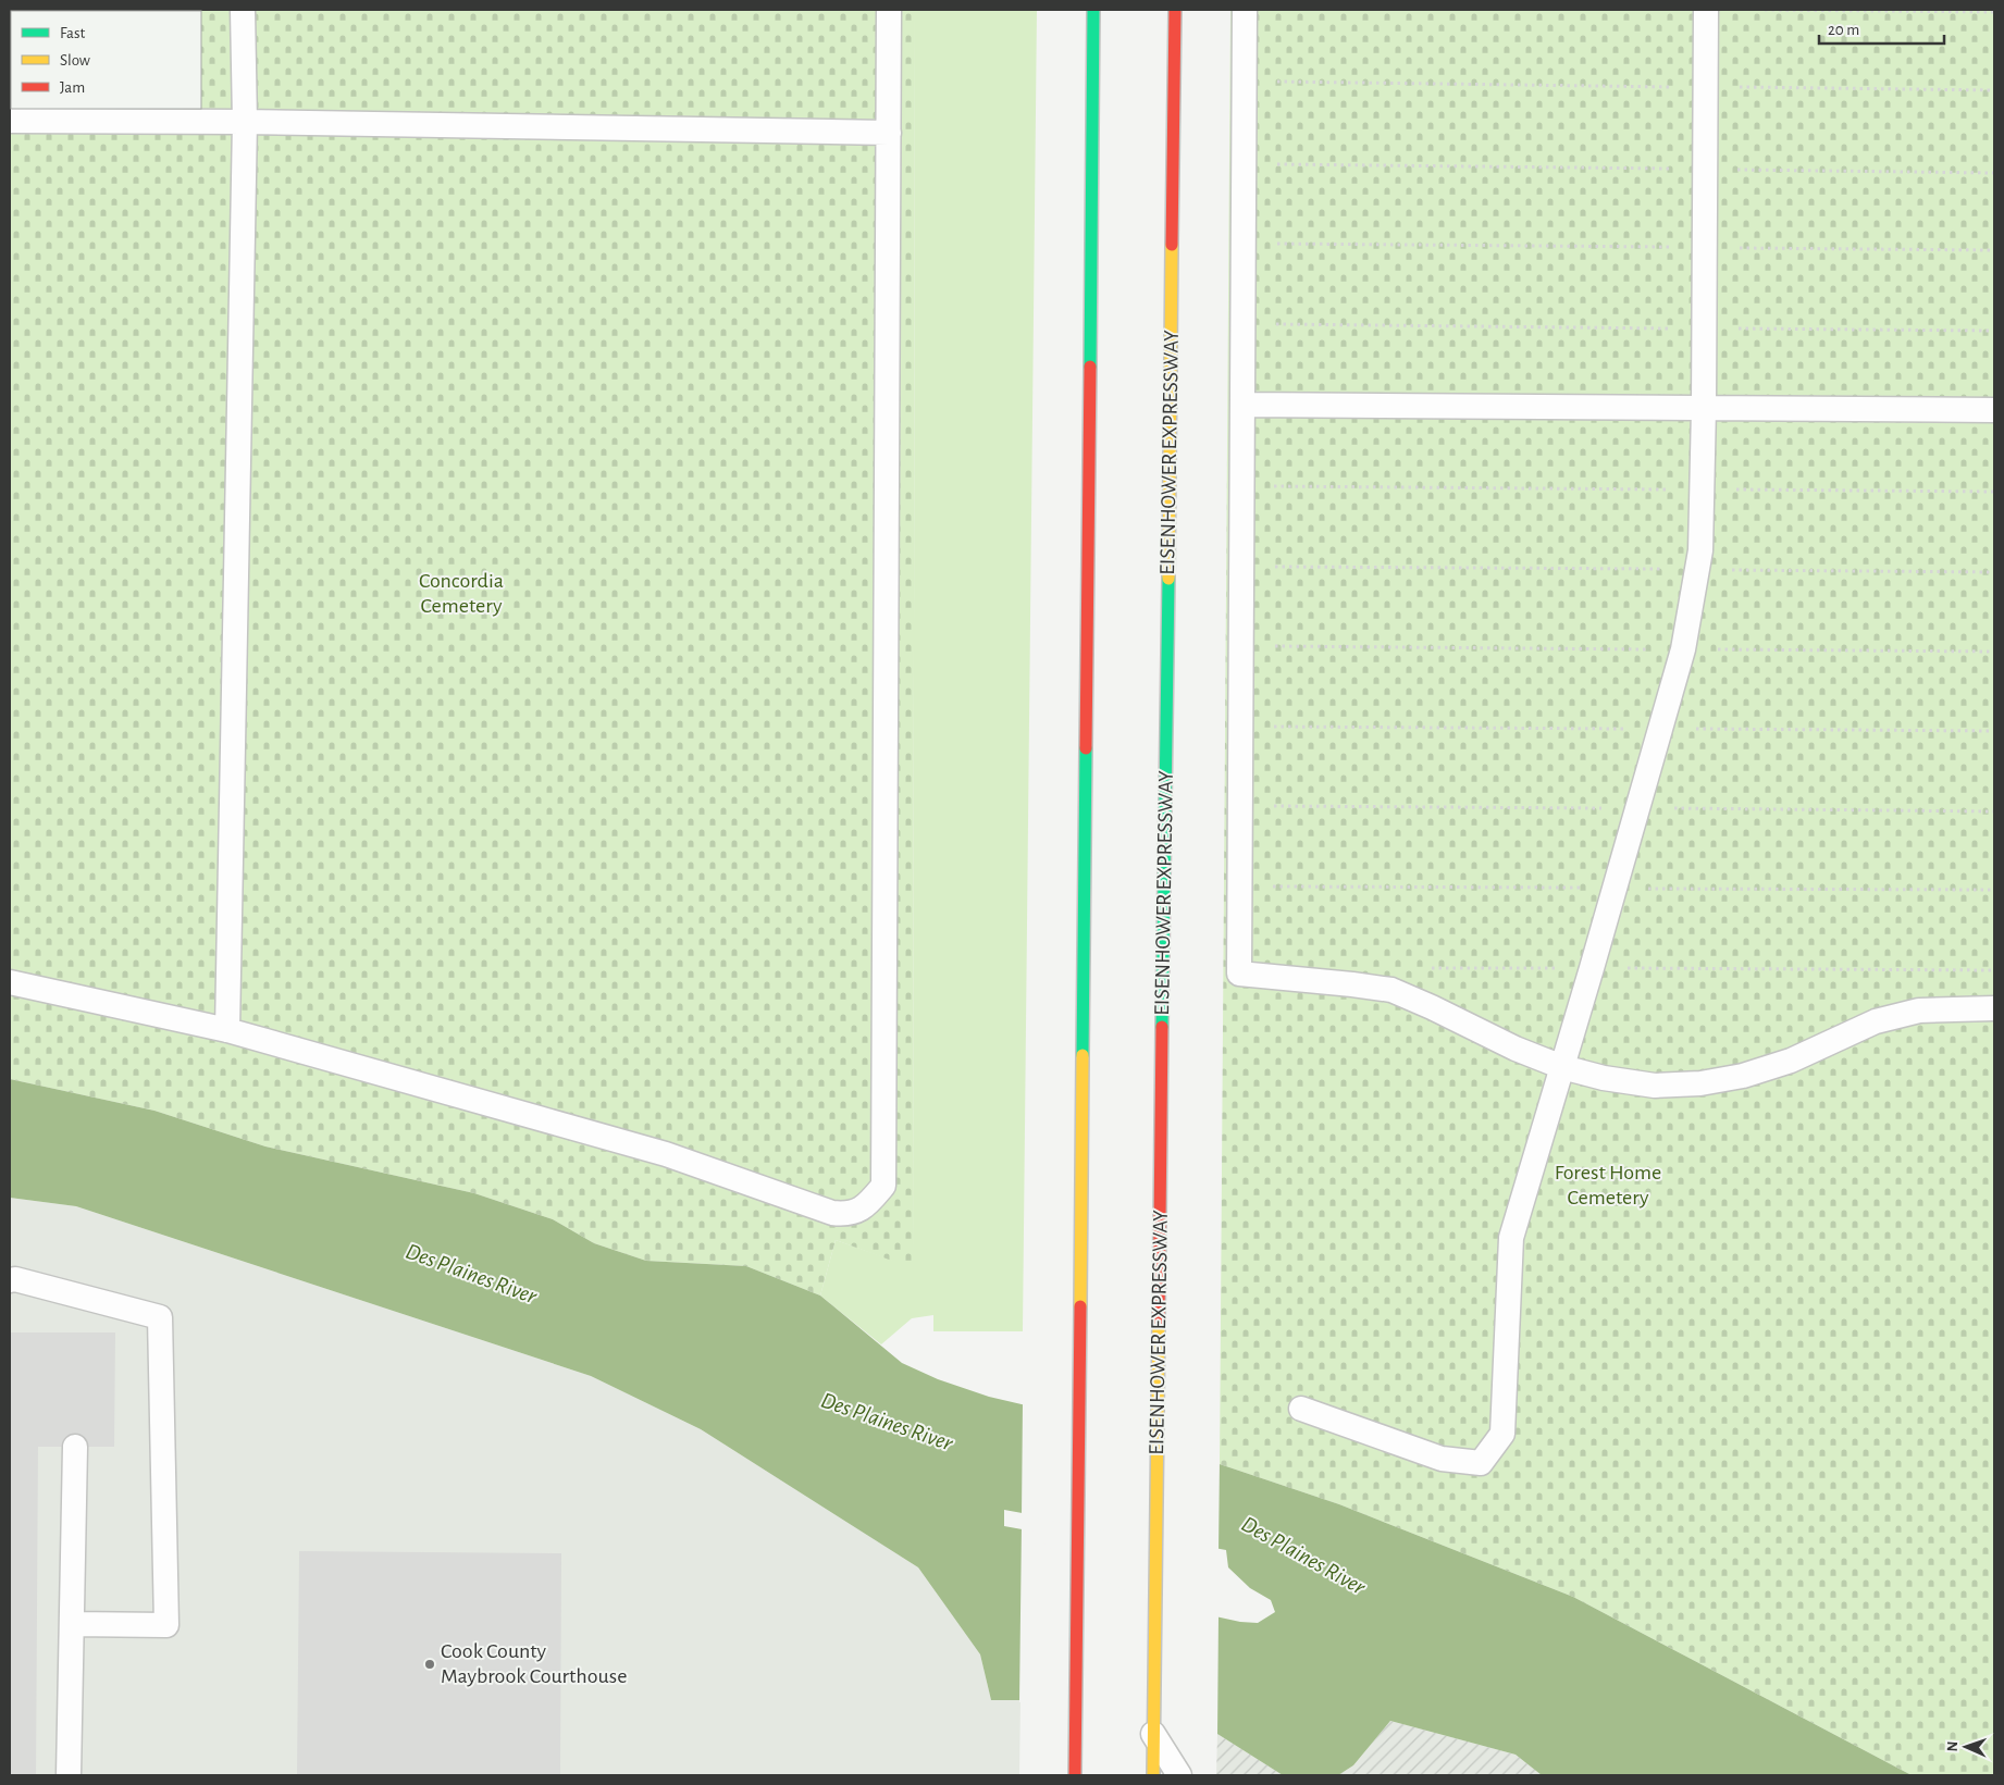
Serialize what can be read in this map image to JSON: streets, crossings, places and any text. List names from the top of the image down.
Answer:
{
  "streets": {
    "highway": ["EISENHOWER EXPRESSWAY"]
  },
  "water": ["Des Plaines River"],
  "parks": ["Concordia Cemetery", "Forest Home Cemetery"],
  "places": ["Cook County Maybrook Courthouse"],
  "legend": ["Fast", "Slow", "Jam"],
  "scale_bar": "20 m",
  "north": "left"
}
